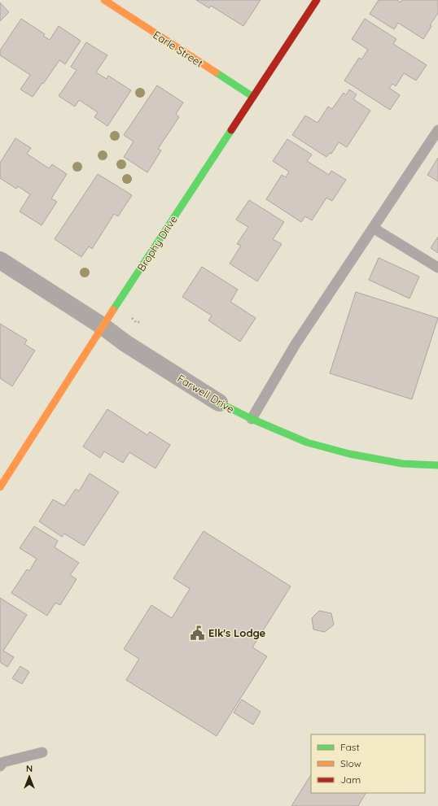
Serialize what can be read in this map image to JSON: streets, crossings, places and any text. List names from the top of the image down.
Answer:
{
  "streets": {
    "street": ["Earle Street", "Brophy Drive", "Farwell Drive"]
  },
  "crossings": [
    ["Earle Street", "Brophy Drive"],
    ["Brophy Drive", "Farwell Drive"]
  ],
  "places": {
    "public building": ["Elk's Lodge"]
  },
  "legend": ["Fast", "Slow", "Jam"],
  "north": "top"
}
